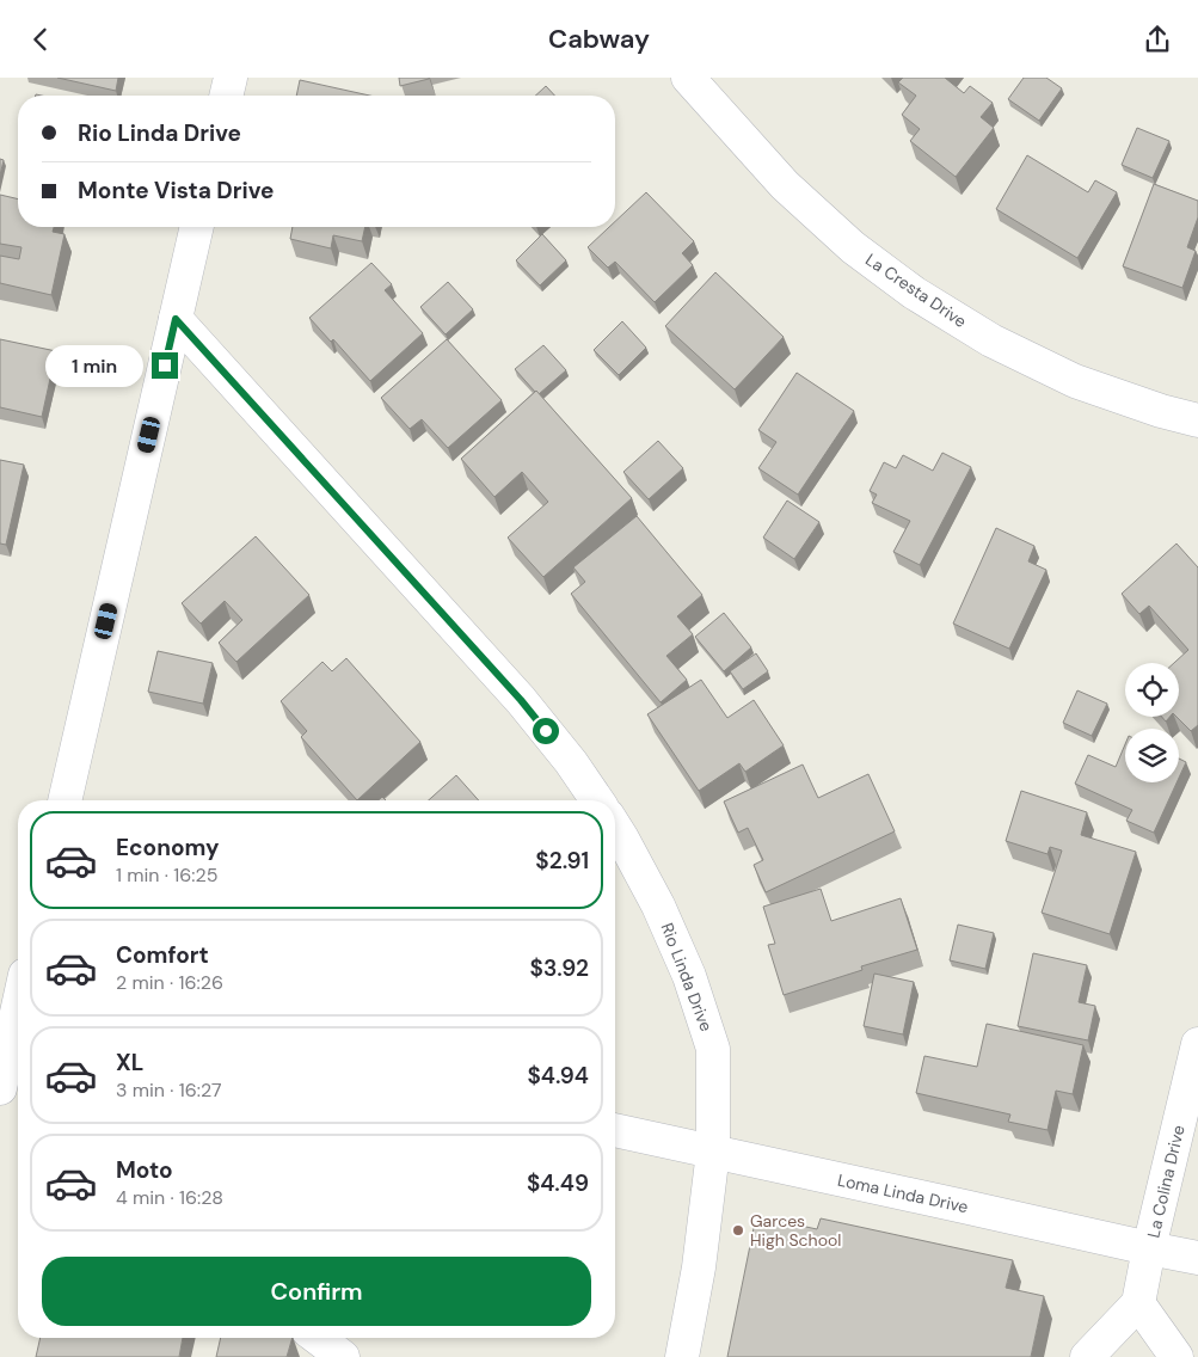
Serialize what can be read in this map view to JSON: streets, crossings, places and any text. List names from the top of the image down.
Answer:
{
  "streets": {
    "street": [
      "La Cresta Drive",
      "Rio Linda Drive",
      "La Colina Drive",
      "Loma Linda Drive"
    ]
  },
  "crossings": [
    ["Rio Linda Drive", "Loma Linda Drive"],
    ["La Colina Drive", "Loma Linda Drive"]
  ],
  "places": ["Garces High School"],
  "page": {
    "header": "Cabway",
    "banner": ["Rio Linda Drive", "Monte Vista Drive"],
    "bubble": "1 min",
    "list": [
      {
        "name": "Economy",
        "note": "1 min · 16:25",
        "value": "$2.91"
      },
      {
        "name": "Comfort",
        "note": "2 min · 16:26",
        "value": "$3.92"
      },
      {
        "name": "XL",
        "note": "3 min · 16:27",
        "value": "$4.94"
      },
      {
        "name": "Moto",
        "note": "4 min · 16:28",
        "value": "$4.49"
      }
    ],
    "buttons": "Confirm"
  }
}
